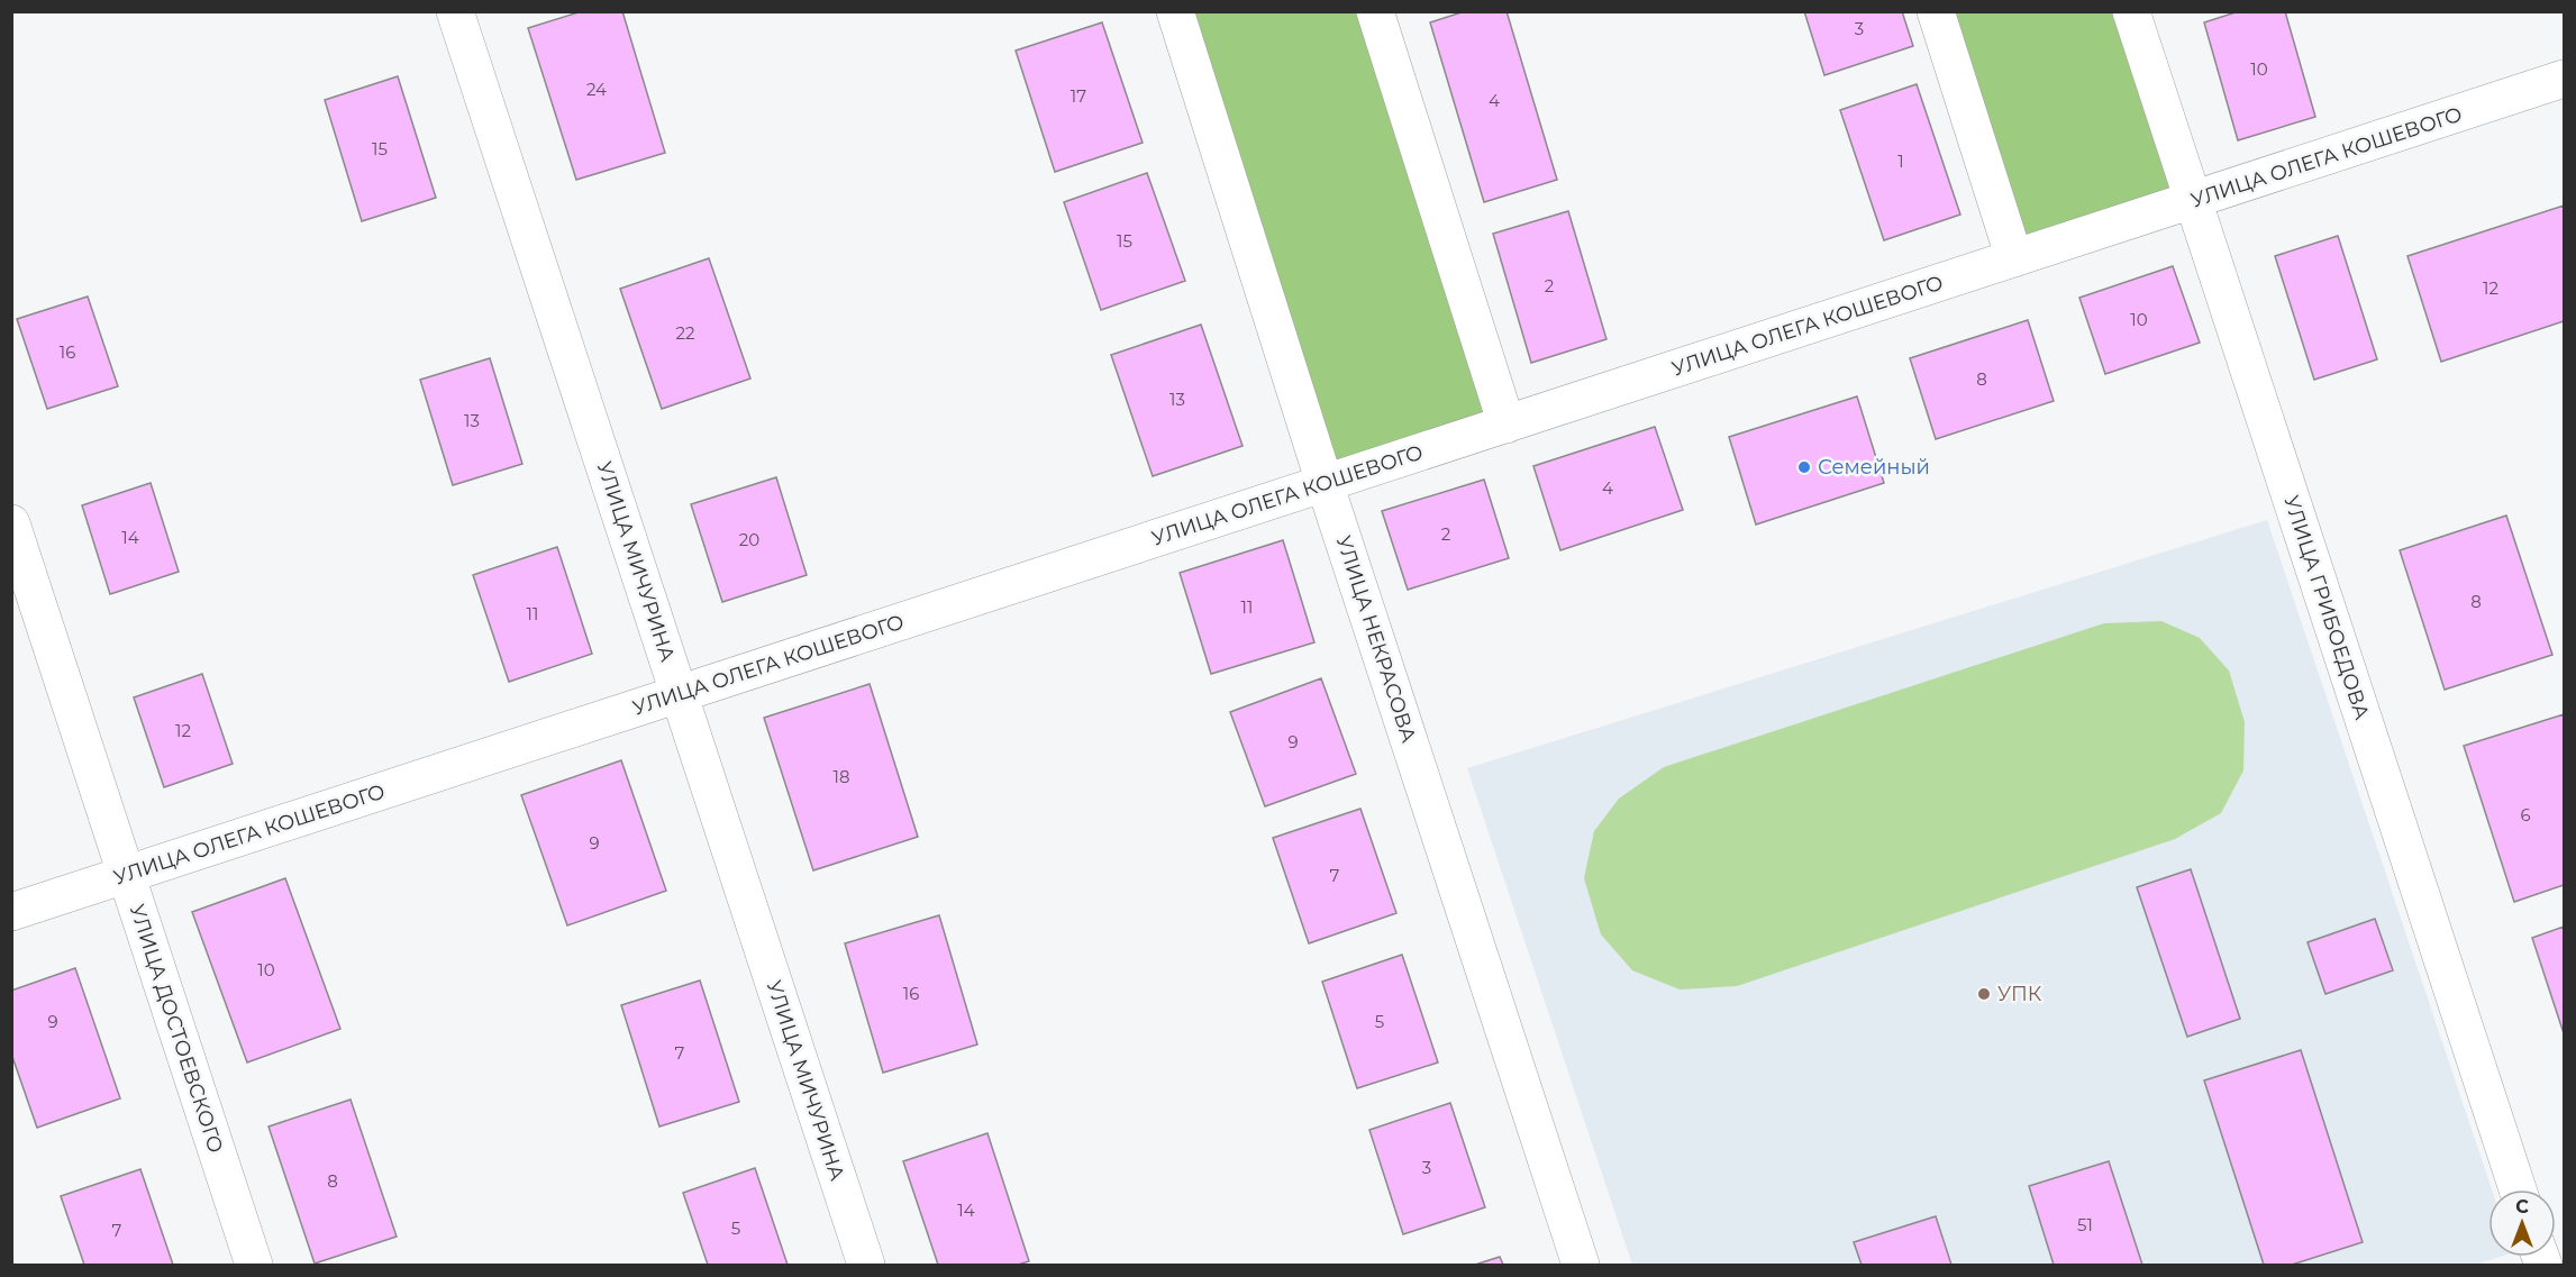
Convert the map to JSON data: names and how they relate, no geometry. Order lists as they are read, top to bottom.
{
  "streets": {
    "street": [
      "УЛИЦА ОЛЕГА КОШЕВОГО",
      "УЛИЦА МИЧУРИНА",
      "УЛИЦА ГРИБОЕДОВА",
      "УЛИЦА НЕКРАСОВА",
      "УЛИЦА ДОСТОЕВСКОГО"
    ]
  },
  "crossings": [
    ["УЛИЦА ОЛЕГА КОШЕВОГО", "УЛИЦА МИЧУРИНА"],
    ["УЛИЦА ОЛЕГА КОШЕВОГО", "УЛИЦА ГРИБОЕДОВА"],
    ["УЛИЦА ОЛЕГА КОШЕВОГО", "УЛИЦА НЕКРАСОВА"],
    ["УЛИЦА ОЛЕГА КОШЕВОГО", "УЛИЦА ДОСТОЕВСКОГО"]
  ],
  "places": ["Семейный", "УПК"],
  "house_numbers": [
    "3",
    "10",
    "24",
    "17",
    "4",
    "15",
    "1",
    "15",
    "2",
    "12",
    "10",
    "22",
    "16",
    "8",
    "13",
    "13",
    "4",
    "2",
    "14",
    "20",
    "8",
    "11",
    "11",
    "12",
    "9",
    "18",
    "6",
    "9",
    "7",
    "10",
    "16",
    "9",
    "5",
    "7",
    "3",
    "8",
    "14",
    "51",
    "5",
    "7"
  ],
  "north": "top"
}
